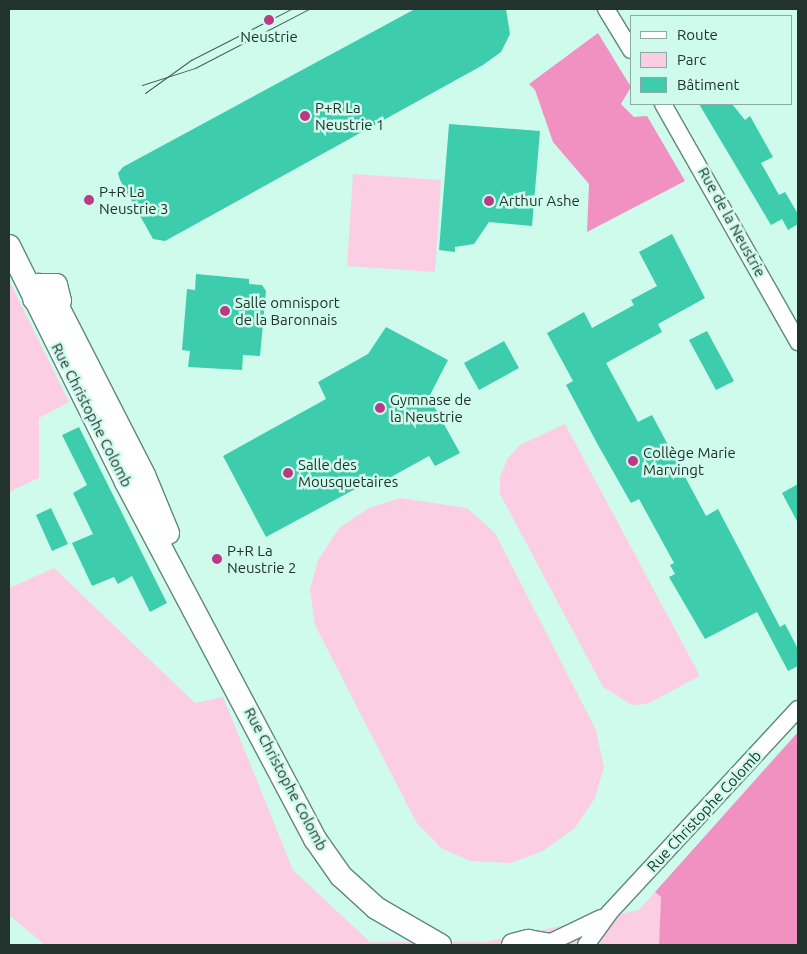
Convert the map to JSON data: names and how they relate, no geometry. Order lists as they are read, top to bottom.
{
  "streets": {
    "street": ["Rue de la Neustrie", "Rue Christophe Colomb"]
  },
  "places": [
    "Neustrie",
    "P+R La Neustrie 1",
    "P+R La Neustrie 3",
    "Arthur Ashe",
    "Salle omnisport de la Baronnais",
    "Gymnase de la Neustrie",
    "Collège Marie Marvingt",
    "Salle des Mousquetaires",
    "P+R La Neustrie 2"
  ],
  "legend": ["Route", "Parc", "Bâtiment"]
}
